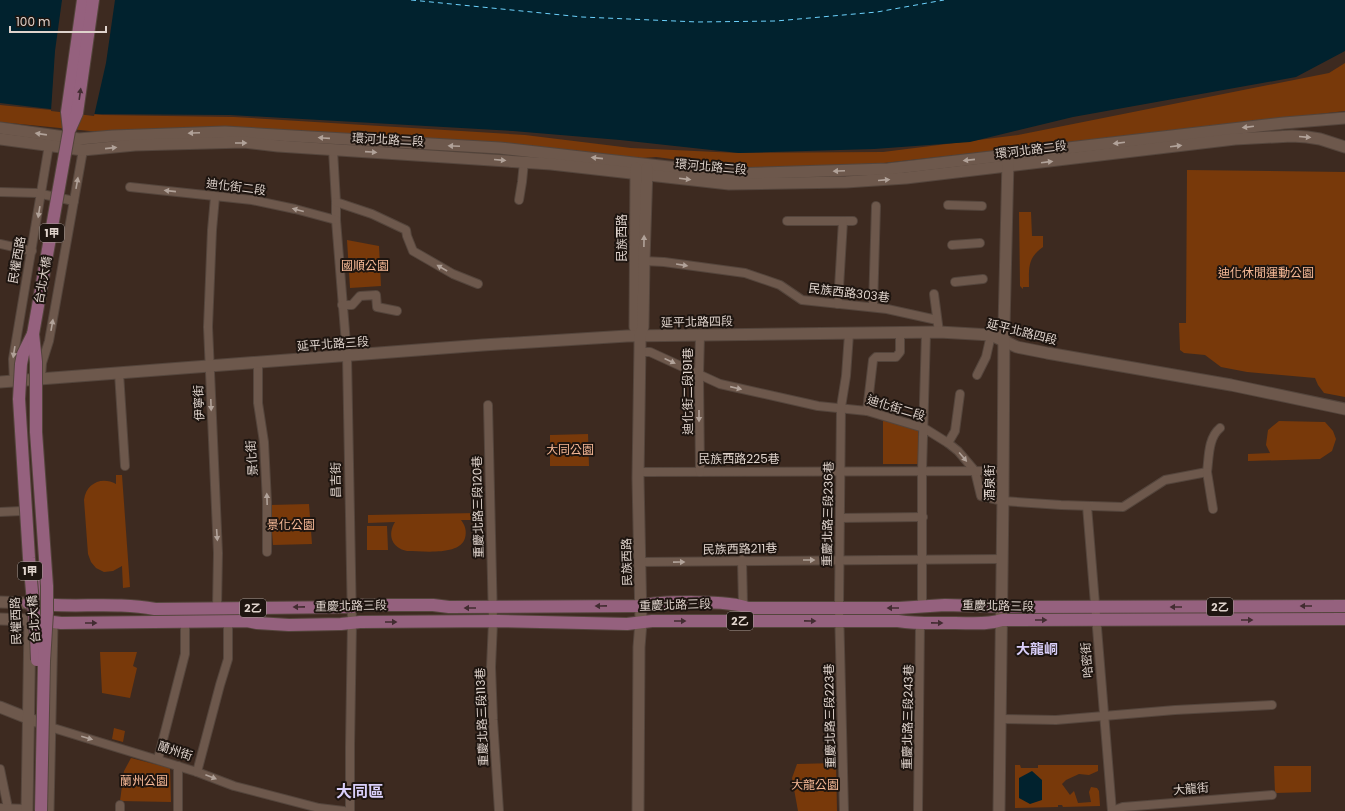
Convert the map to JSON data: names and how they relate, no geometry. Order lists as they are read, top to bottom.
{
  "streets": {
    "main road": [
      "1甲",
      "台北大橋",
      "重慶北路三段",
      "2乙"
    ],
    "street": [
      "環河北路二段",
      "迪化街二段",
      "民族西路",
      "民權西路",
      "民族西路303巷",
      "延平北路四段",
      "延平北路三段",
      "迪化街二段191巷",
      "伊寧街",
      "景化街",
      "民族西路225巷",
      "昌吉街",
      "酒泉街",
      "重慶北路三段120巷",
      "重慶北路三段236巷",
      "民族西路211巷",
      "哈密街",
      "重慶北路三段223巷",
      "重慶北路三段113巷",
      "重慶北路三段243巷",
      "蘭州街",
      "大龍街"
    ]
  },
  "crossings": [
    ["環河北路二段", "民族西路"],
    ["環河北路二段", "民權西路"],
    ["環河北路二段", "昌吉街"],
    ["環河北路二段", "酒泉街"],
    ["迪化街二段", "民族西路"],
    ["迪化街二段", "迪化街二段191巷"],
    ["迪化街二段", "伊寧街"],
    ["迪化街二段", "民族西路225巷"],
    ["迪化街二段", "昌吉街"],
    ["迪化街二段", "酒泉街"],
    ["迪化街二段", "重慶北路三段236巷"],
    ["迪化街二段", "哈密街"],
    ["1甲", "台北大橋"],
    ["1甲", "重慶北路三段"],
    ["民族西路", "民族西路303巷"],
    ["民族西路", "延平北路四段"],
    ["民族西路", "延平北路三段"],
    ["民族西路", "民族西路225巷"],
    ["民族西路", "民族西路211巷"],
    ["民族西路", "重慶北路三段"],
    ["民權西路", "台北大橋"],
    ["民權西路", "延平北路三段"],
    ["民權西路", "重慶北路三段"],
    ["民權西路", "蘭州街"],
    ["延平北路四段", "延平北路三段"],
    ["延平北路四段", "迪化街二段191巷"],
    ["延平北路四段", "酒泉街"],
    ["延平北路四段", "重慶北路三段236巷"],
    ["延平北路三段", "伊寧街"],
    ["延平北路三段", "景化街"],
    ["延平北路三段", "昌吉街"],
    ["迪化街二段191巷", "民族西路225巷"],
    ["伊寧街", "重慶北路三段"],
    ["民族西路225巷", "酒泉街"],
    ["民族西路225巷", "重慶北路三段236巷"],
    ["昌吉街", "重慶北路三段"],
    ["酒泉街", "民族西路211巷"],
    ["酒泉街", "重慶北路三段"],
    ["重慶北路三段120巷", "重慶北路三段"],
    ["重慶北路三段120巷", "重慶北路三段113巷"],
    ["重慶北路三段236巷", "民族西路211巷"],
    ["重慶北路三段236巷", "重慶北路三段"],
    ["重慶北路三段236巷", "重慶北路三段223巷"],
    ["重慶北路三段", "哈密街"],
    ["重慶北路三段", "重慶北路三段223巷"],
    ["重慶北路三段", "重慶北路三段113巷"],
    ["重慶北路三段", "重慶北路三段243巷"],
    ["哈密街", "大龍街"]
  ],
  "one_way": [
    "民族西路303巷",
    "迪化街二段191巷",
    "伊寧街",
    "景化街",
    "民族西路211巷",
    "蘭州街"
  ],
  "districts": ["大龍峒", "大同區"],
  "parks": [
    "國順公園",
    "迪化休閒運動公園",
    "大同公園",
    "景化公園",
    "蘭州公園",
    "大龍公園"
  ],
  "scale_bar": "100 m"
}
